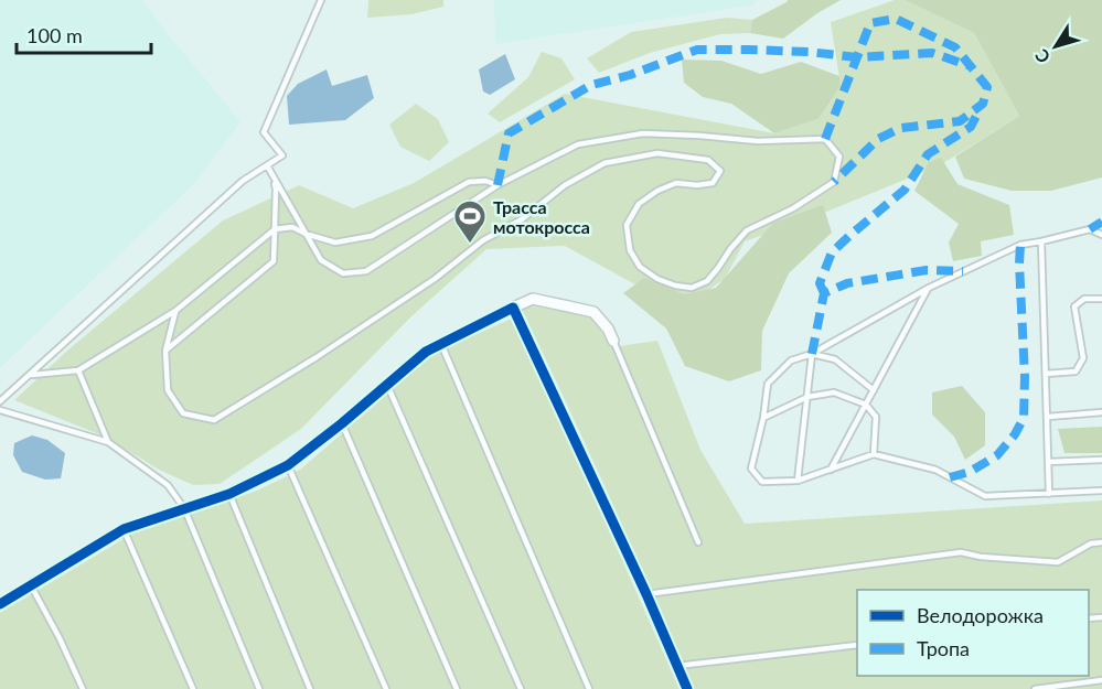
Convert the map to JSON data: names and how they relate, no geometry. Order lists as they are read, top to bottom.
{
  "places": {
    "sports": ["Трасса мотокросса"]
  },
  "legend": ["Велодорожка", "Тропа"],
  "scale_bar": "100 m",
  "north": "bottom left"
}
